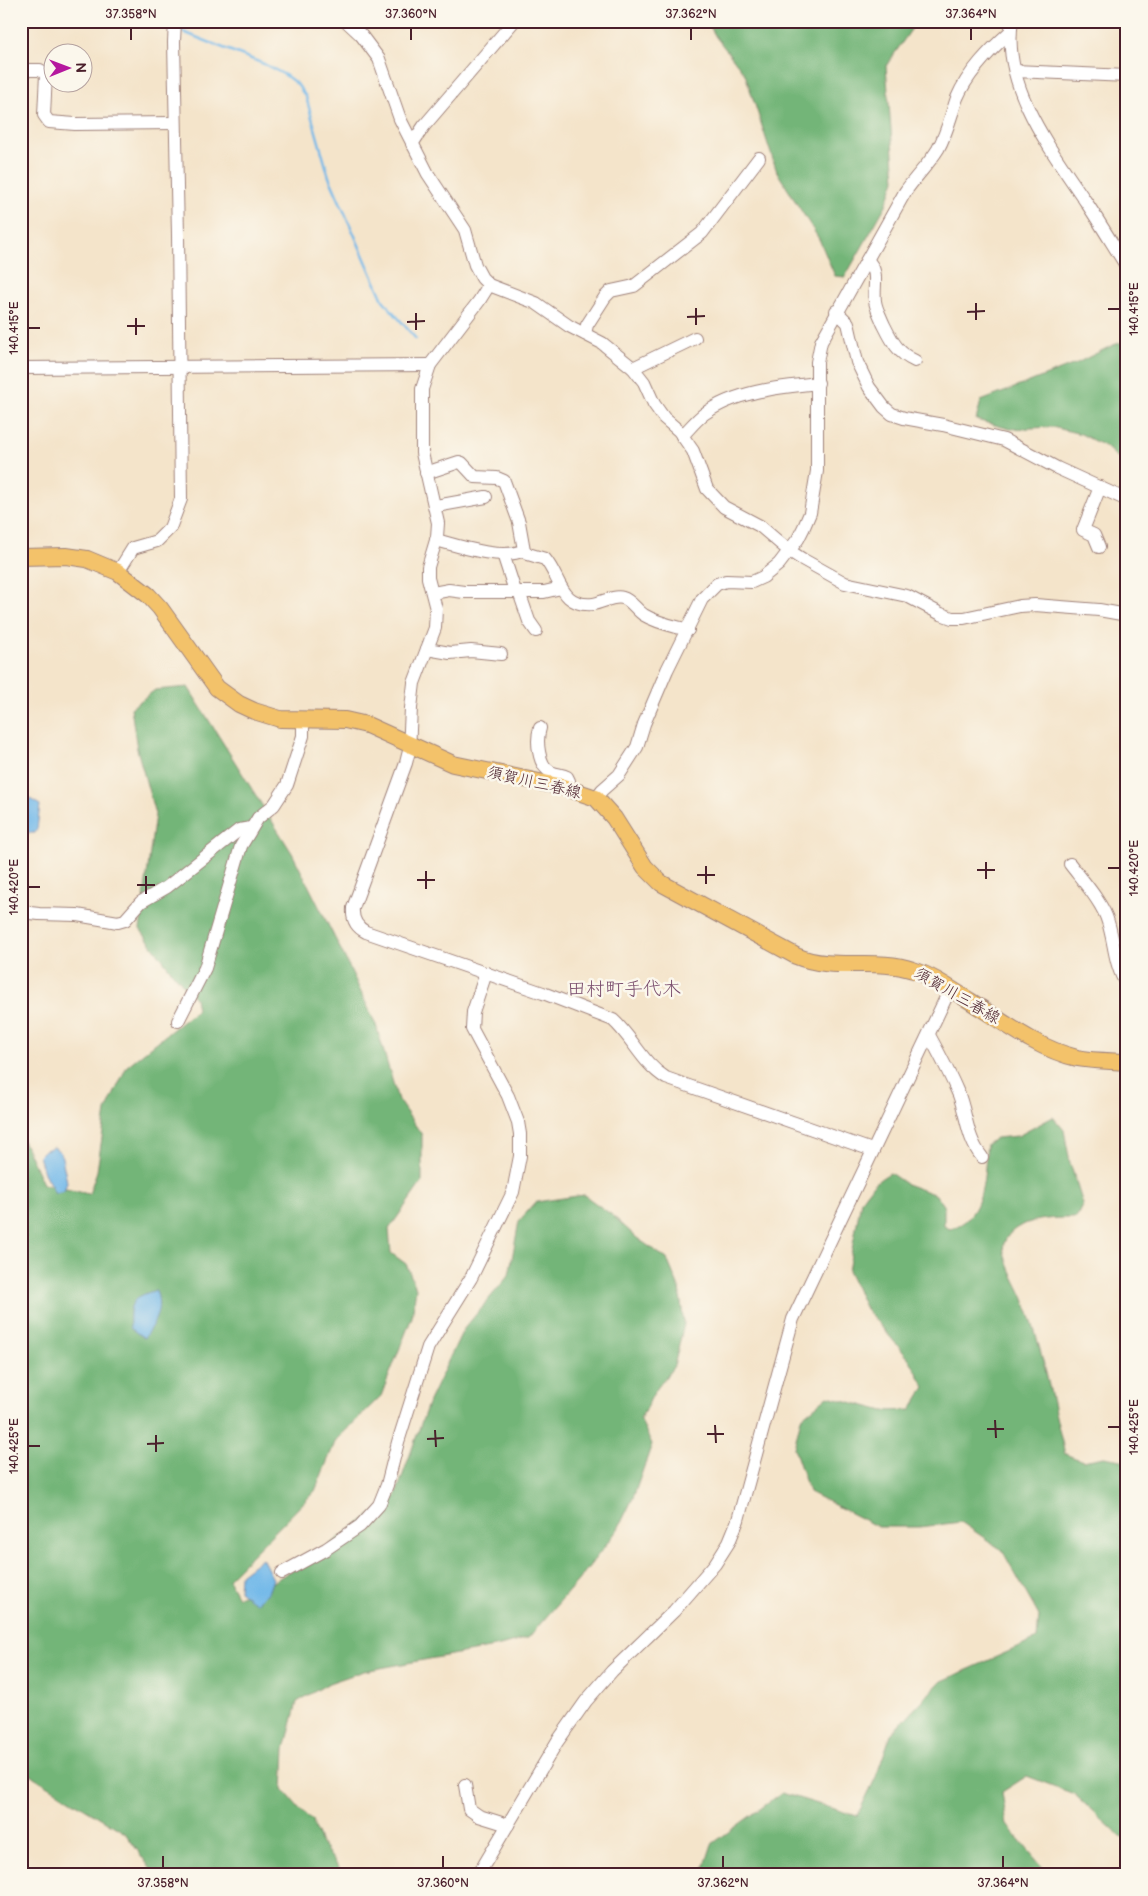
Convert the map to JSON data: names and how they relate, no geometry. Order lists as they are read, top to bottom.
{
  "streets": {
    "main road": ["須賀川三春線"]
  },
  "districts": ["田村町手代木"],
  "north": "right",
  "coordinates": [
    "37.358°N",
    "37.360°N",
    "37.362°N",
    "37.364°N",
    "140.415°E",
    "140.420°E",
    "140.425°E"
  ]
}
